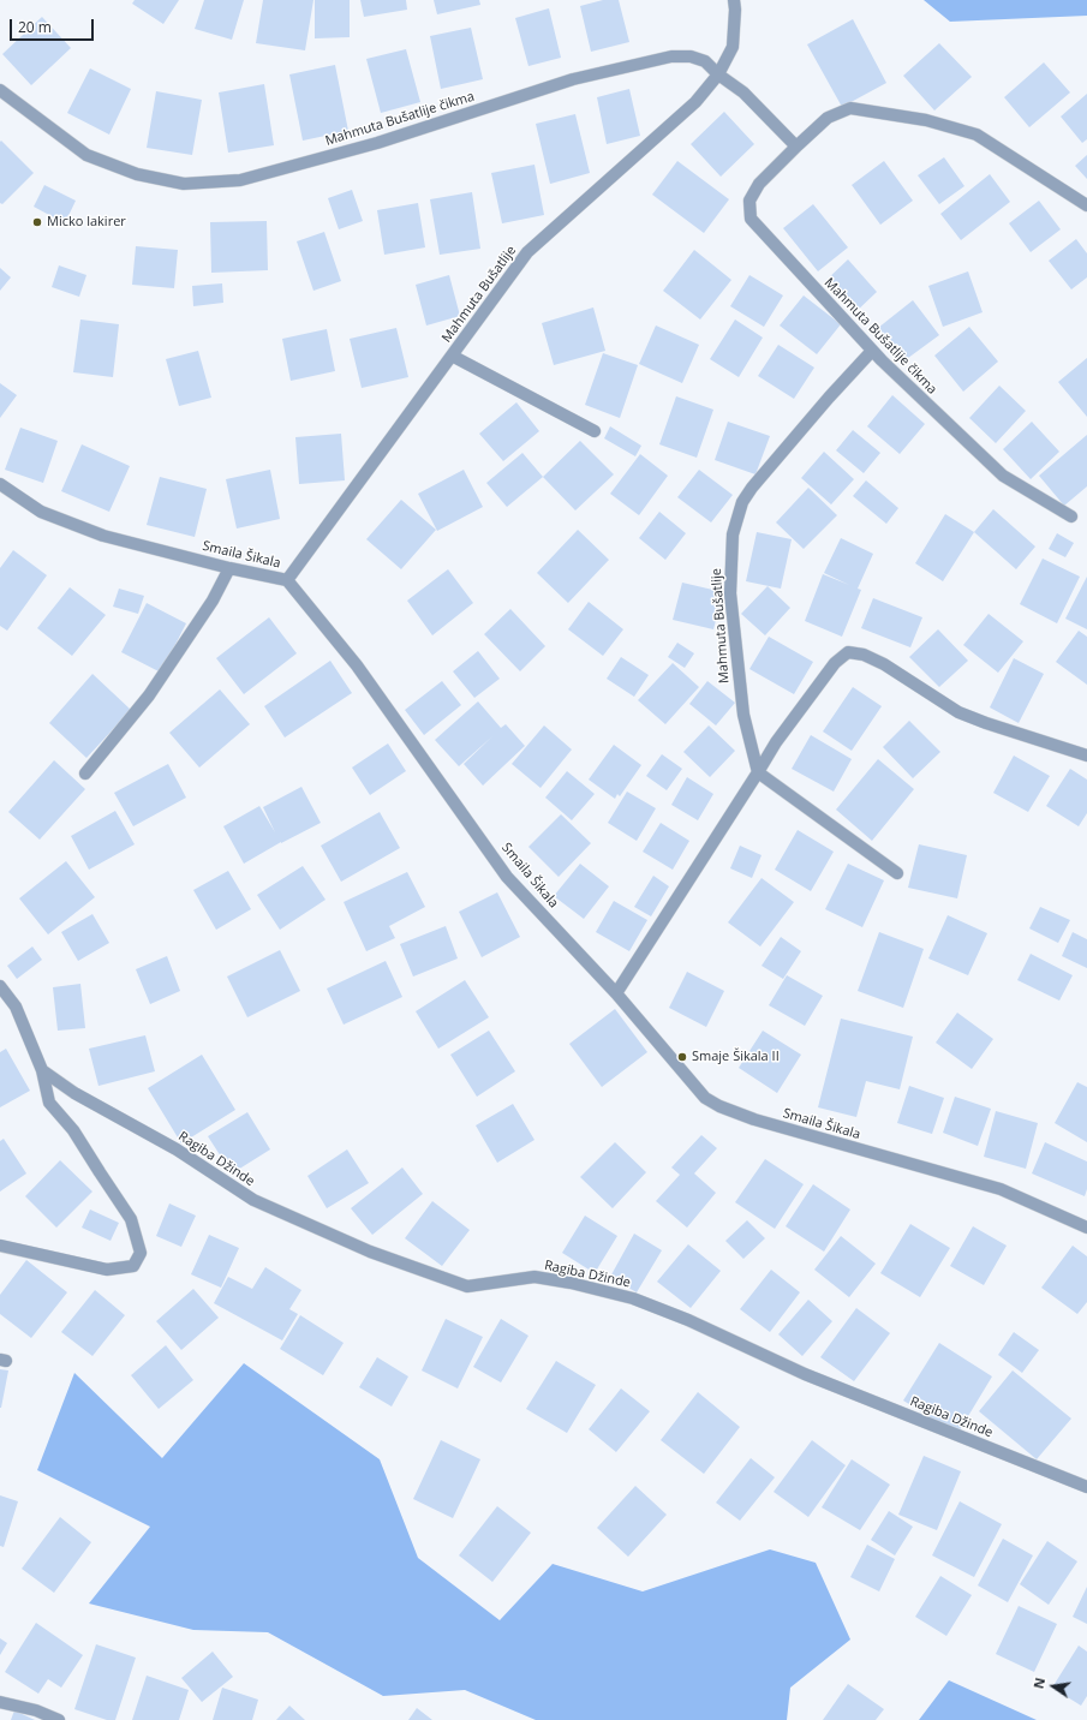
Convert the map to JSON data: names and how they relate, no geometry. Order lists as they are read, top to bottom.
{
  "streets": {
    "street": [
      "Mahmuta Bušatlije čikma",
      "Mahmuta Bušatlije",
      "Smaila Šikala",
      "Ragiba Džinde"
    ]
  },
  "crossings": [
    ["Mahmuta Bušatlije čikma", "Mahmuta Bušatlije"],
    ["Mahmuta Bušatlije", "Smaila Šikala"]
  ],
  "places": ["Micko lakirer", "Smaje Šikala II"],
  "scale_bar": "20 m",
  "north": "left"
}
